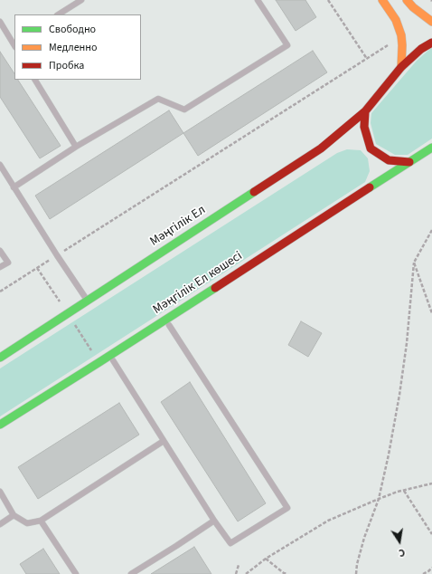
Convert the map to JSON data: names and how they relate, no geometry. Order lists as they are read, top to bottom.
{
  "streets": {
    "street": ["Мәңгілік Ел", "Мәңгілік Ел көшесі"]
  },
  "legend": ["Свободно", "Медленно", "Пробка"],
  "north": "bottom"
}
